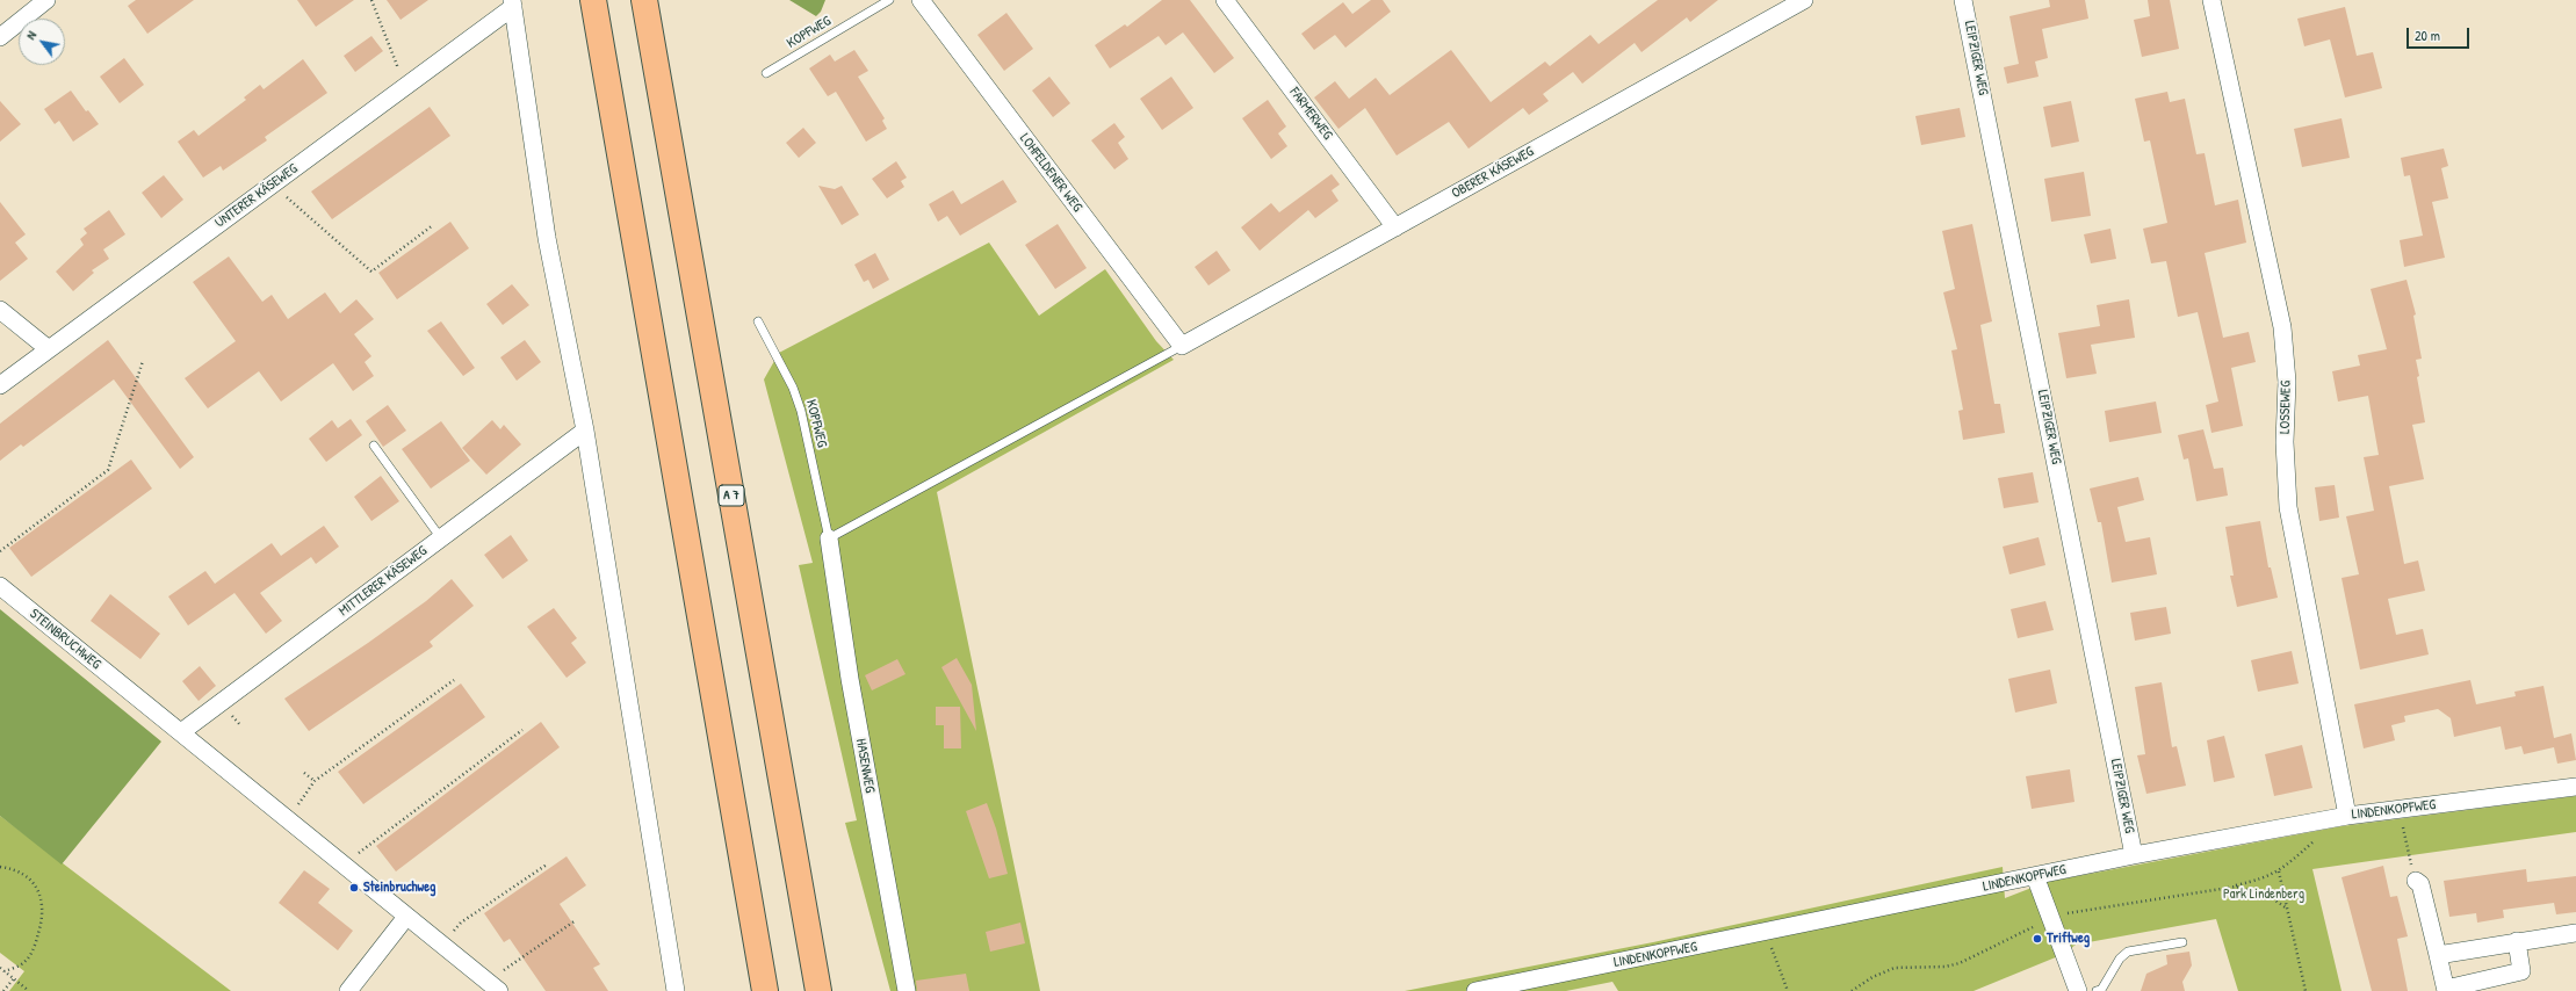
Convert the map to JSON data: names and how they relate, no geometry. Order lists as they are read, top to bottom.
{
  "streets": {
    "highway": ["A 7"],
    "street": [
      "LEIPZIGER WEG",
      "FARMERWEG",
      "LOHFELDENER WEG",
      "OBERER KÄSEWEG",
      "UNTERER KÄSEWEG",
      "LOSSEWEG",
      "MITTLERER KÄSEWEG",
      "STEINBRUCHWEG",
      "HASENWEG",
      "LINDENKOPFWEG"
    ],
    "lane": ["KOPFWEG"]
  },
  "crossings": [
    ["KOPFWEG", "HASENWEG"],
    ["LEIPZIGER WEG", "LINDENKOPFWEG"],
    ["FARMERWEG", "OBERER KÄSEWEG"],
    ["LOHFELDENER WEG", "OBERER KÄSEWEG"],
    ["LOSSEWEG", "LINDENKOPFWEG"],
    ["MITTLERER KÄSEWEG", "STEINBRUCHWEG"]
  ],
  "parks": ["Park Lindenberg"],
  "places": ["Steinbruchweg", "Triftweg"],
  "scale_bar": "20 m",
  "north": "top left"
}
